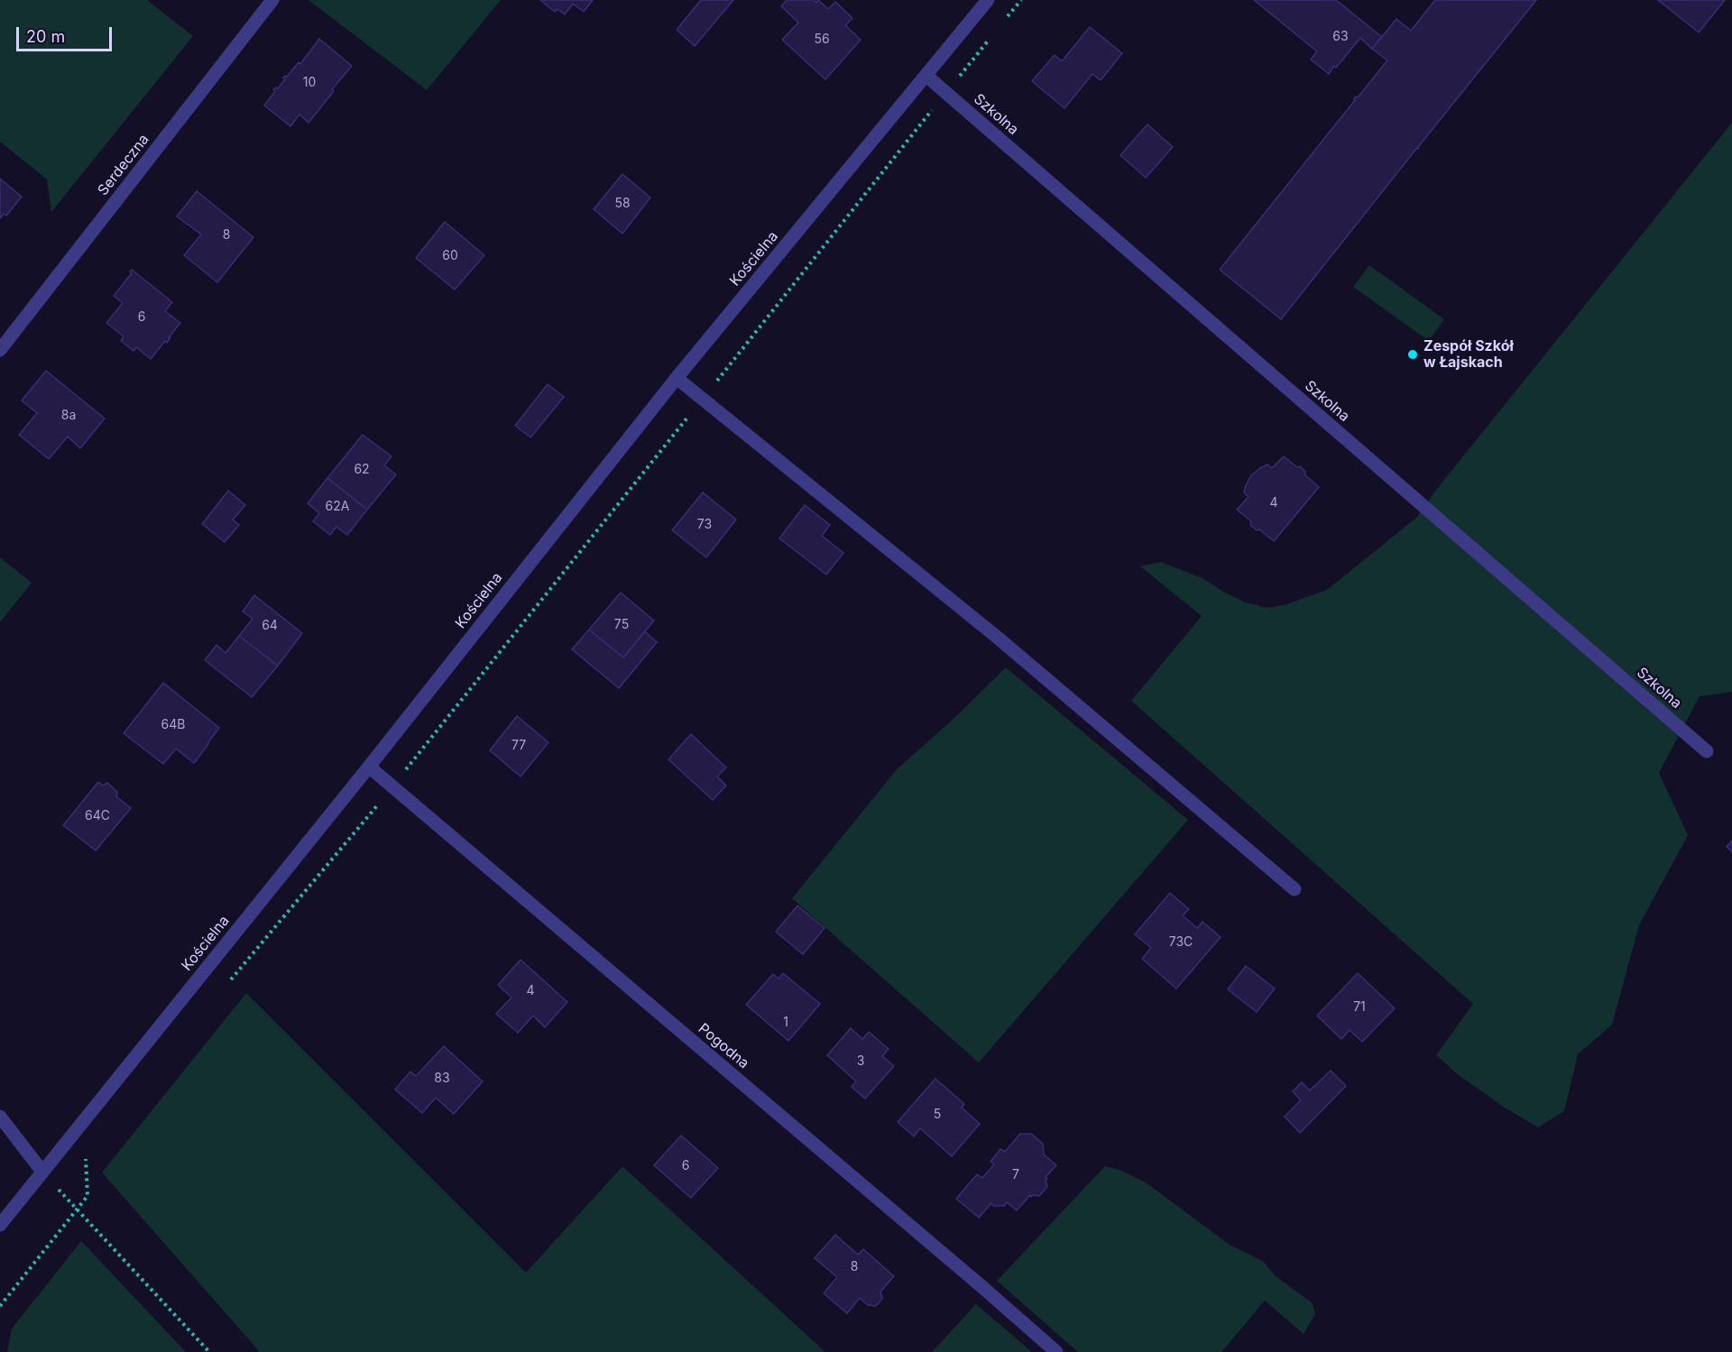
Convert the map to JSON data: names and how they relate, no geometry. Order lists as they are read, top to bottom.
{
  "streets": {
    "street": [
      "Szkolna",
      "Serdeczna",
      "Kościelna",
      "Pogodna"
    ]
  },
  "crossings": [
    ["Szkolna", "Kościelna"],
    ["Kościelna", "Pogodna"]
  ],
  "places": ["Zespół Szkół w Łajskach"],
  "house_numbers": [
    "63",
    "56",
    "10",
    "58",
    "8",
    "60",
    "6",
    "8a",
    "62",
    "4",
    "62A",
    "73",
    "75",
    "64",
    "64B",
    "77",
    "64C",
    "73C",
    "4",
    "71",
    "1",
    "3",
    "83",
    "5",
    "6",
    "7",
    "8"
  ],
  "scale_bar": "20 m"
}
